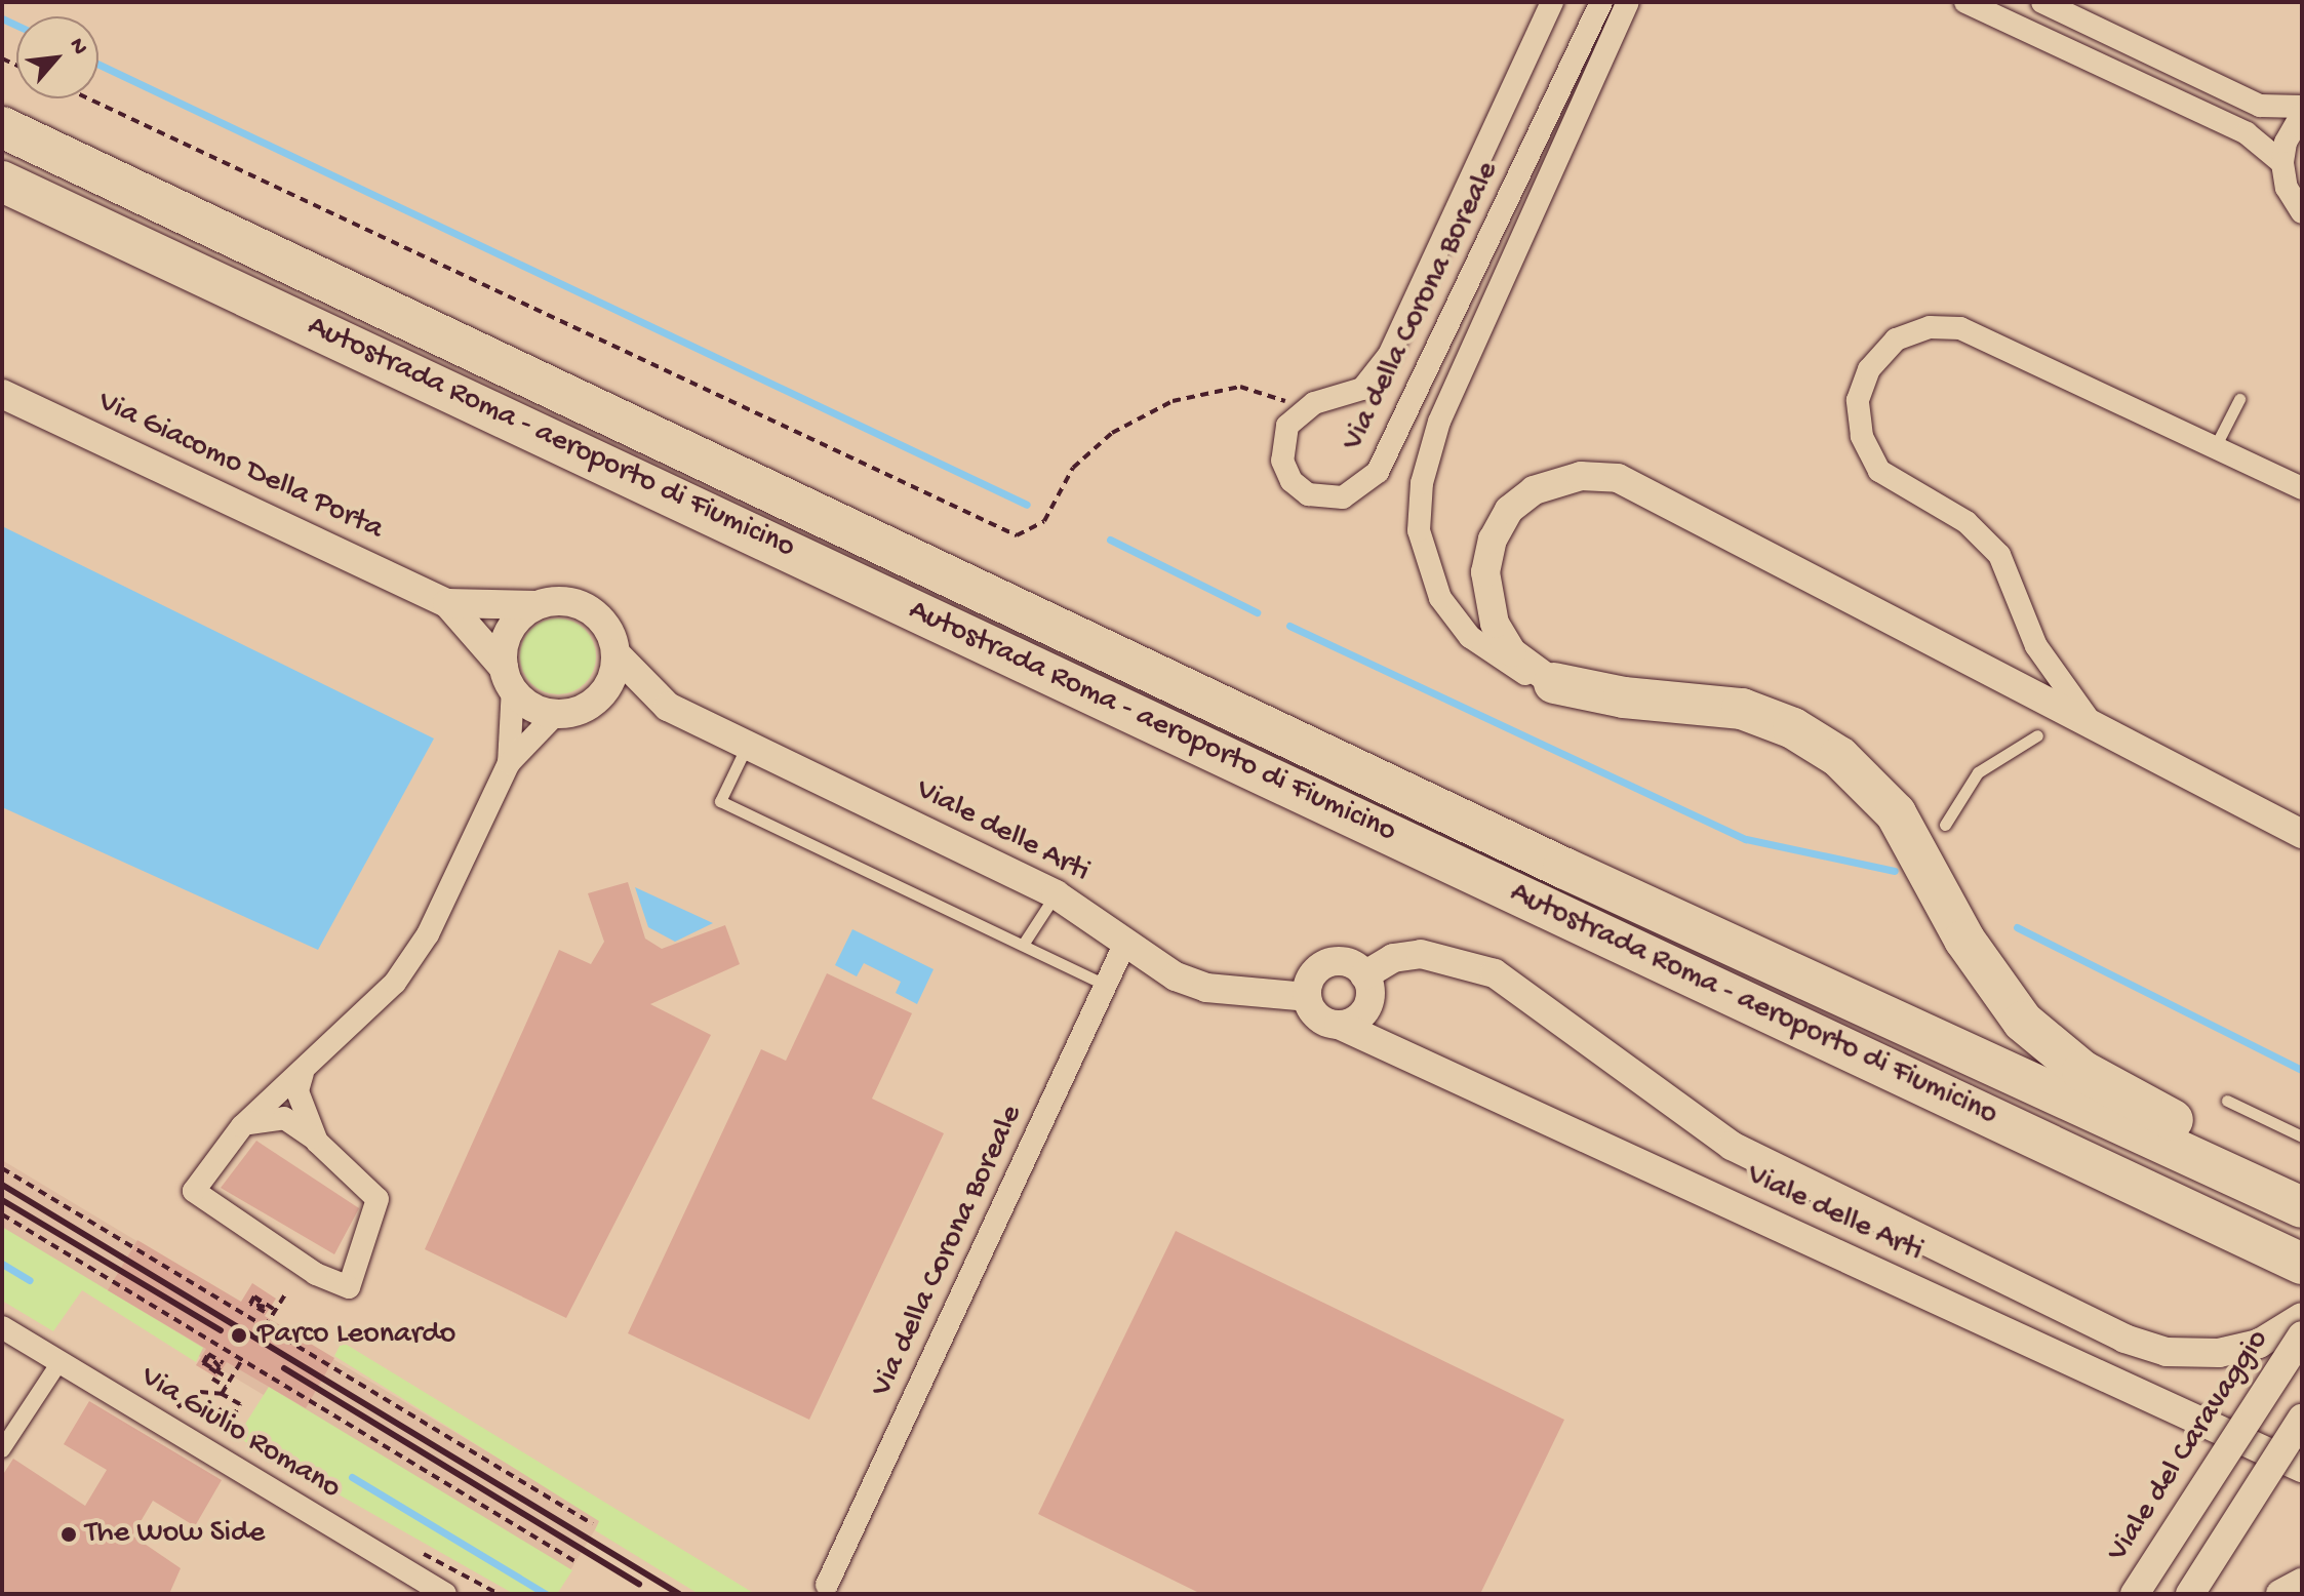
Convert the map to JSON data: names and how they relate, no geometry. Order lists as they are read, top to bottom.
{
  "streets": {
    "highway": ["Autostrada Roma - aeroporto di Fiumicino"],
    "street": [
      "Via della Corona Boreale",
      "Via Giacomo Della Porta",
      "Viale delle Arti",
      "Via Giulio Romano",
      "Viale del Caravaggio"
    ]
  },
  "crossings": [
    ["Via della Corona Boreale", "Viale delle Arti"],
    ["Via Giacomo Della Porta", "Viale delle Arti"]
  ],
  "places": ["Parco Leonardo", "The Wow Side"],
  "north": "top right"
}
